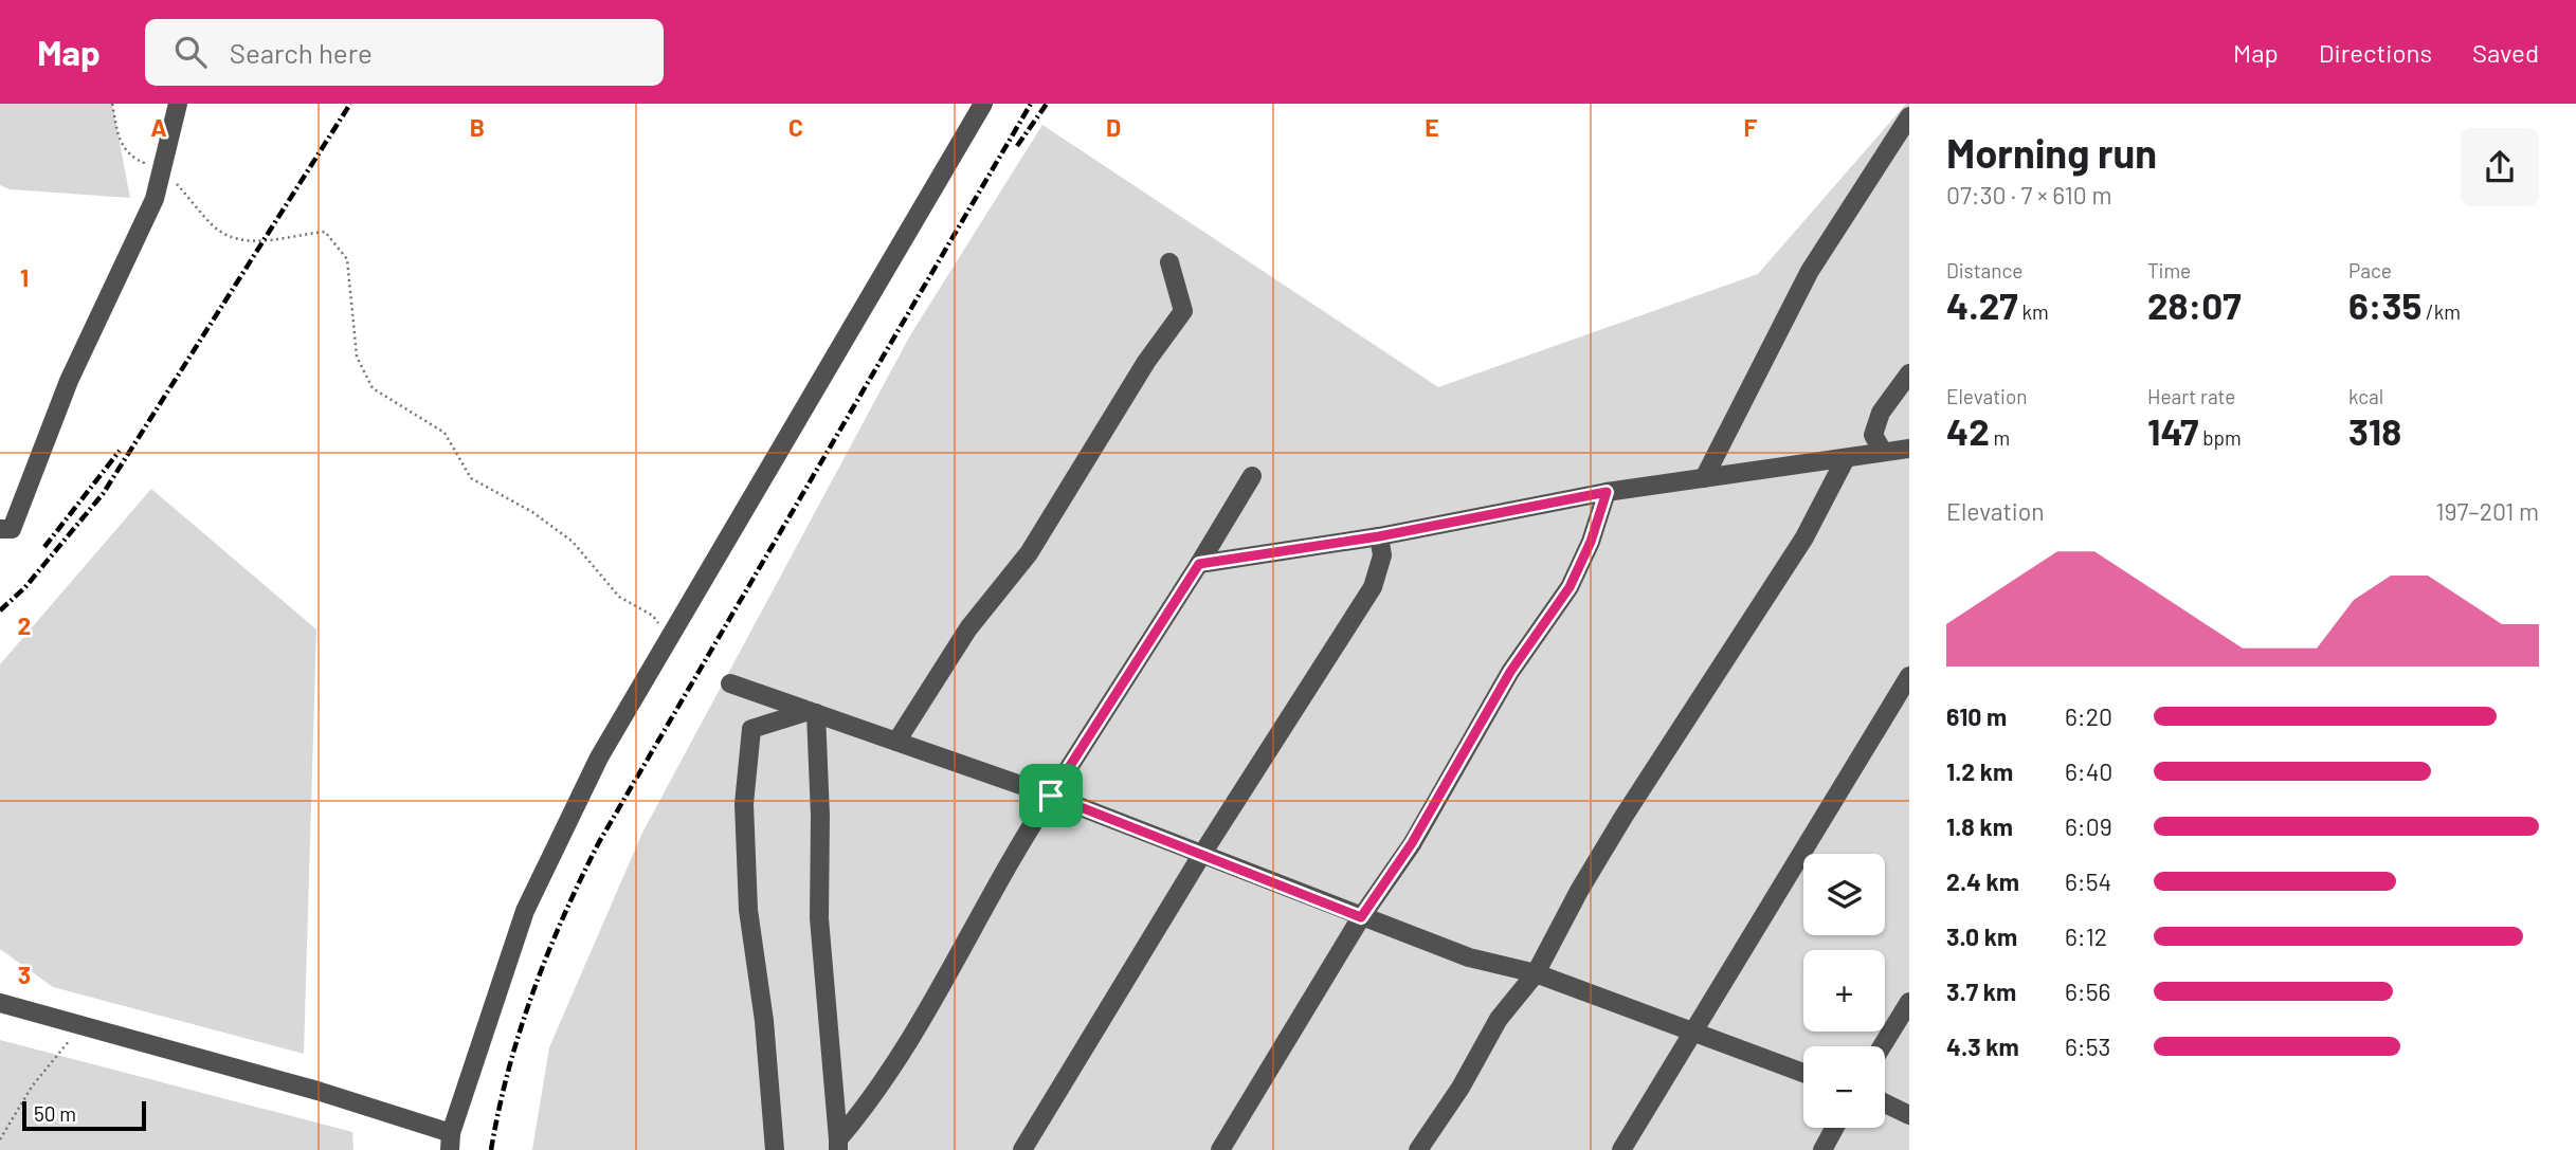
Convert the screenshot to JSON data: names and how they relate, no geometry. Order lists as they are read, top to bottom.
{
  "scale_bar": "50 m",
  "page": {
    "header": "Map",
    "search": "Search here",
    "nav": ["Map", "Directions", "Saved"],
    "heading": ["Morning run", "07:30 · 7 × 610 m"],
    "stats": [
      ["Distance", "4.27 km"],
      ["Time", "28:07"],
      ["Pace", "6:35 /km"],
      ["Elevation", "42 m"],
      ["Heart rate", "147 bpm"],
      ["kcal", "318"]
    ],
    "chart": ["Elevation", "197–201 m"],
    "list": [
      {
        "name": "610 m",
        "note": "6:20"
      },
      {
        "name": "1.2 km",
        "note": "6:40"
      },
      {
        "name": "1.8 km",
        "note": "6:09"
      },
      {
        "name": "2.4 km",
        "note": "6:54"
      },
      {
        "name": "3.0 km",
        "note": "6:12"
      },
      {
        "name": "3.7 km",
        "note": "6:56"
      },
      {
        "name": "4.3 km",
        "note": "6:53"
      }
    ],
    "map_buttons": ["+", "−"],
    "scale": "50 m"
  },
  "grid": {
    "columns": [
      "A",
      "B",
      "C",
      "D",
      "E",
      "F"
    ],
    "rows": ["1", "2", "3"]
  }
}
